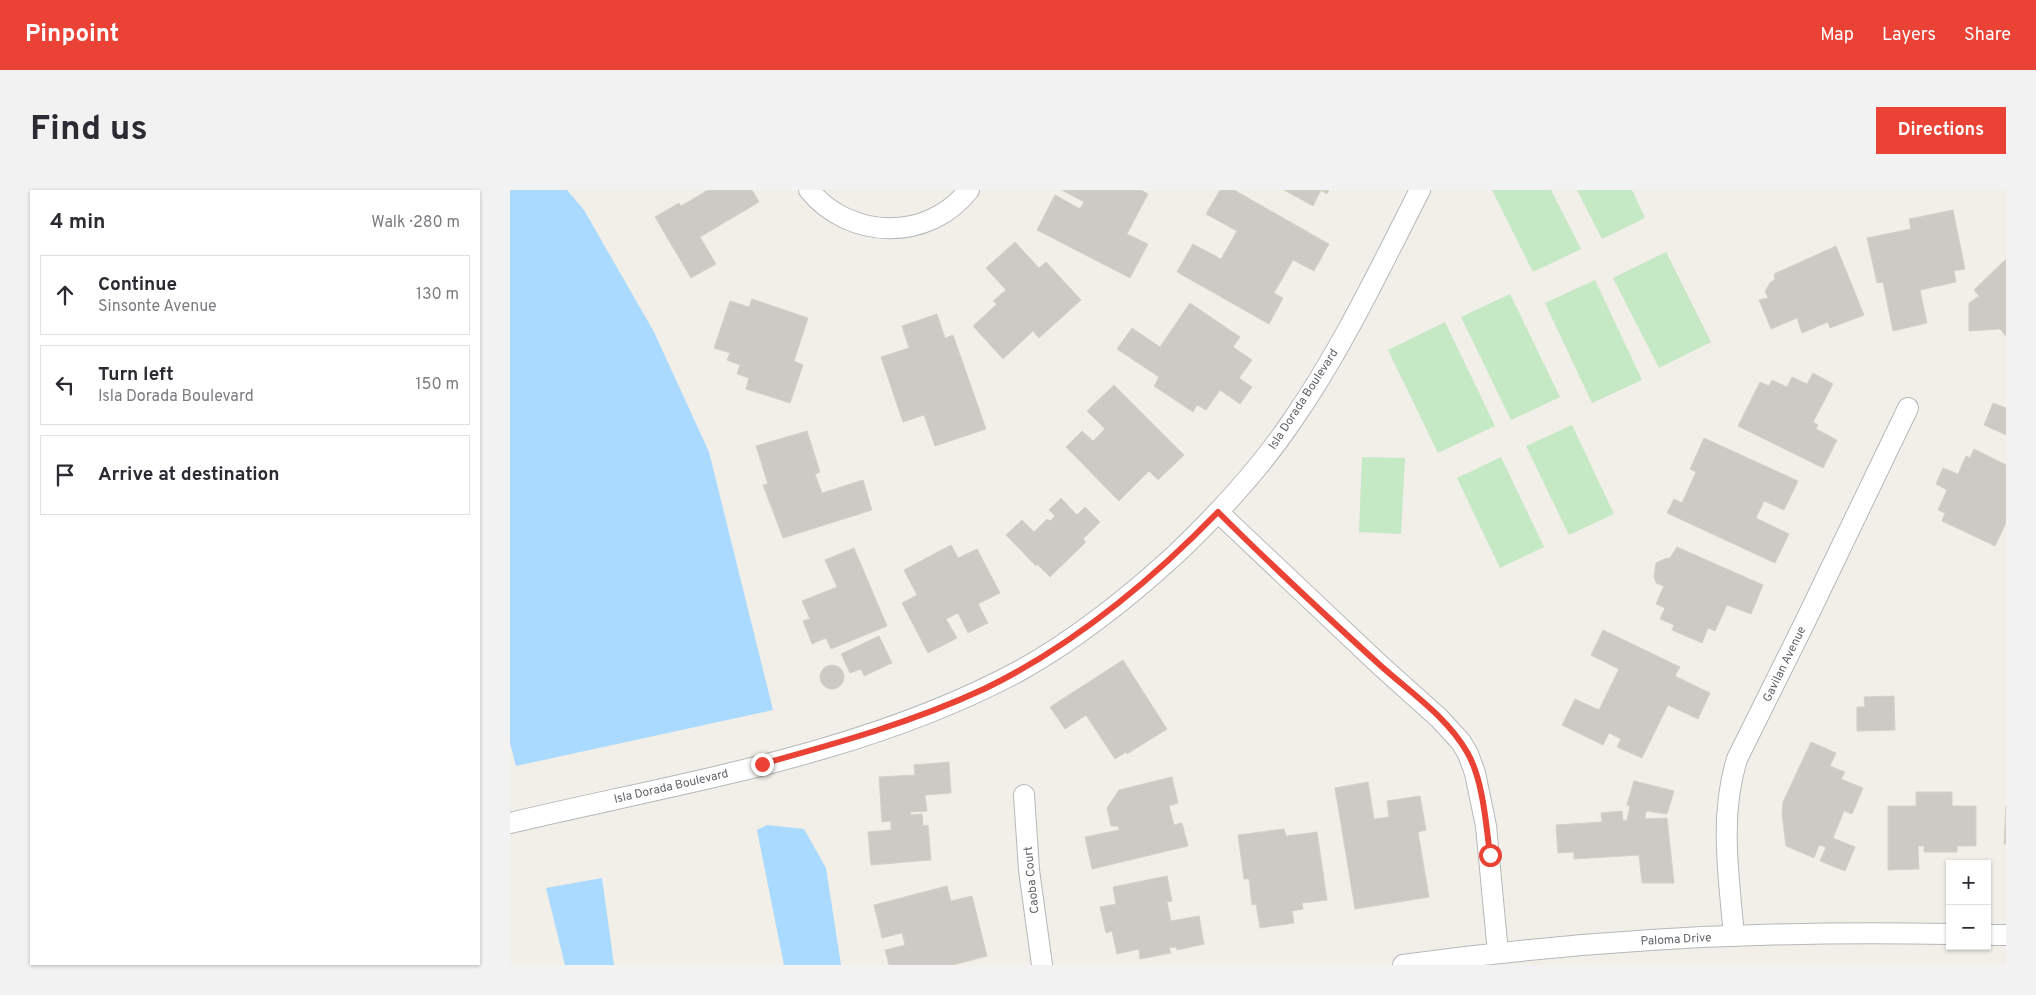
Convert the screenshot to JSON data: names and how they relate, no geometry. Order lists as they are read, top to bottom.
{
  "streets": {
    "street": [
      "Isla Dorada Boulevard",
      "Gavilan Avenue",
      "Caoba Court",
      "Paloma Drive"
    ]
  },
  "crossings": [
    ["Gavilan Avenue", "Paloma Drive"]
  ],
  "page": {
    "header": "Pinpoint",
    "nav": ["Map", "Layers", "Share"],
    "buttons": "Directions",
    "title": "Find us",
    "heading": ["4 min", "Walk · 280 m"],
    "list": [
      ["Continue", "Sinsonte Avenue", "130 m"],
      ["Turn left", "Isla Dorada Boulevard", "150 m"],
      "Arrive at destination"
    ],
    "map_buttons": ["+", "−"]
  }
}
